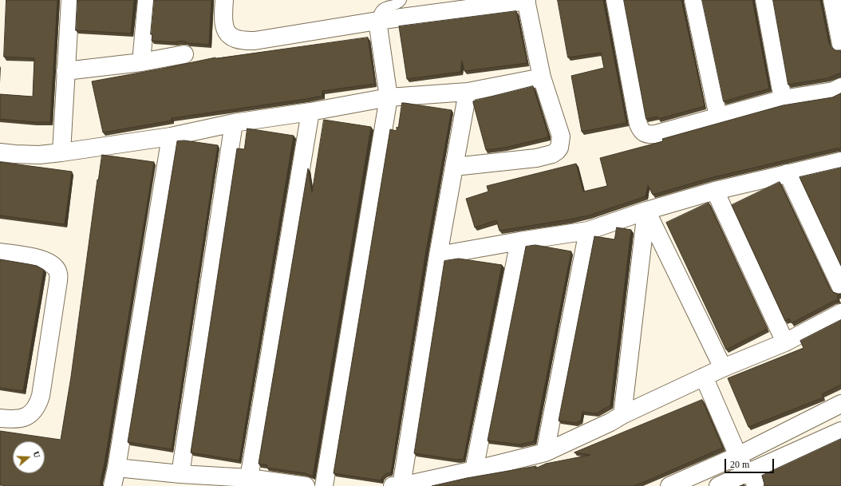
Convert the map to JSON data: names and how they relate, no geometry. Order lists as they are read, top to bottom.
{
  "scale_bar": "20 m",
  "north": "right"
}
